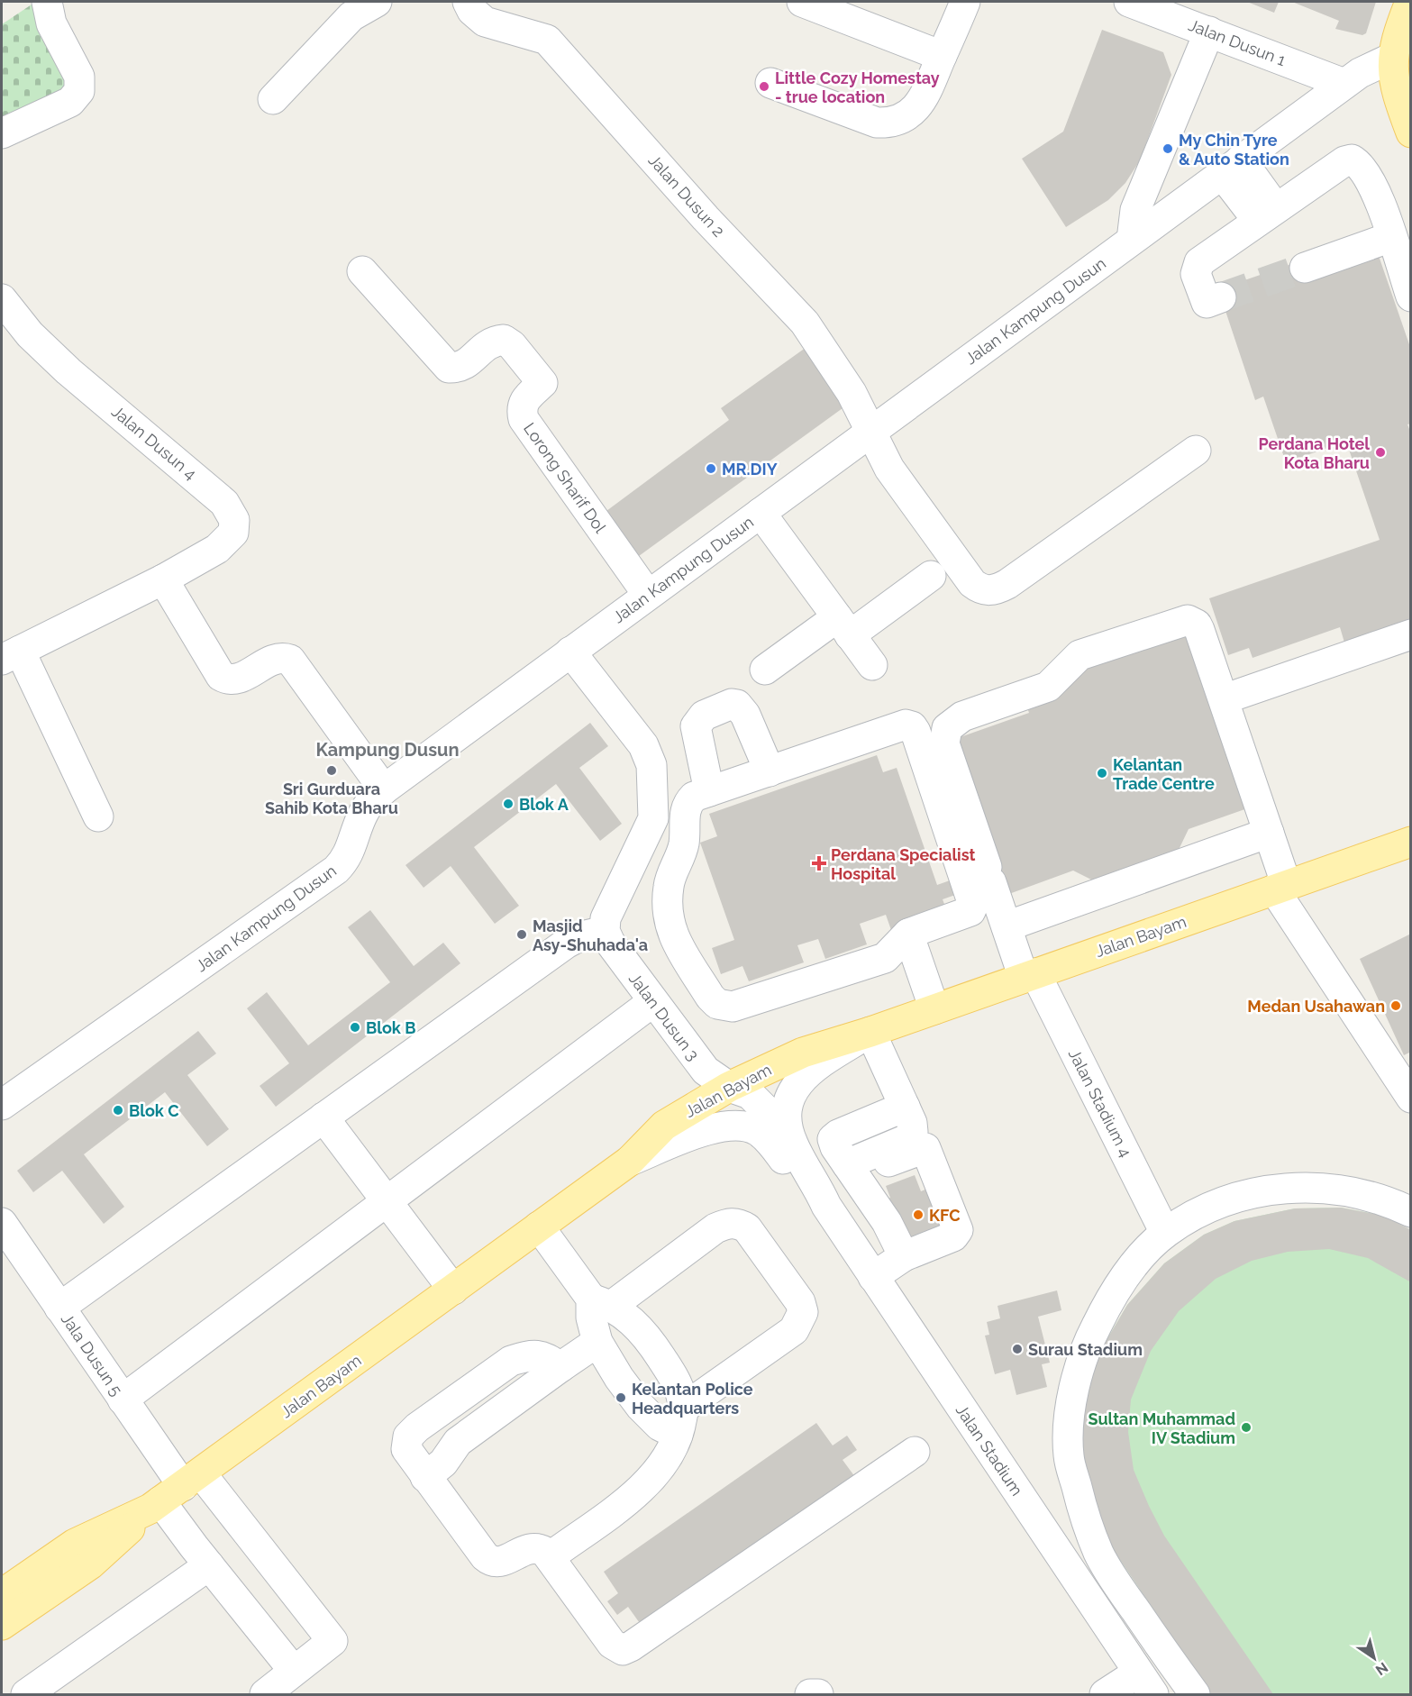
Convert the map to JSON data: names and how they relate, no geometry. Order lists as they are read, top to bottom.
{
  "streets": {
    "main road": ["Jalan Bayam"],
    "street": [
      "Jalan Dusun 1",
      "Jalan Dusun 2",
      "Jalan Kampung Dusun",
      "Jalan Dusun 4",
      "Lorong Sharif Dol",
      "Jalan Dusun 3",
      "Jalan Stadium 4",
      "Jala Dusun 5",
      "Jalan Stadium"
    ]
  },
  "crossings": [
    ["Jalan Dusun 1", "Jalan Kampung Dusun"],
    ["Jalan Dusun 2", "Jalan Kampung Dusun"],
    ["Jalan Kampung Dusun", "Lorong Sharif Dol"],
    ["Jalan Bayam", "Jalan Dusun 3"],
    ["Jalan Bayam", "Jalan Stadium 4"],
    ["Jalan Bayam", "Jala Dusun 5"],
    ["Jalan Bayam", "Jalan Stadium"]
  ],
  "districts": ["Kampung Dusun"],
  "places": {
    "other": [
      "Little Cozy Homestay - true location",
      "My Chin Tyre & Auto Station",
      "Perdana Hotel Kota Bharu",
      "MR.DIY",
      "Sri Gurduara Sahib Kota Bharu",
      "Kelantan Trade Centre",
      "Blok A",
      "Masjid Asy-Shuhada'a",
      "Medan Usahawan",
      "Blok B",
      "Blok C",
      "KFC",
      "Surau Stadium",
      "Kelantan Police Headquarters",
      "Sultan Muhammad IV Stadium"
    ],
    "health": ["Perdana Specialist Hospital"]
  },
  "north": "bottom right"
}
